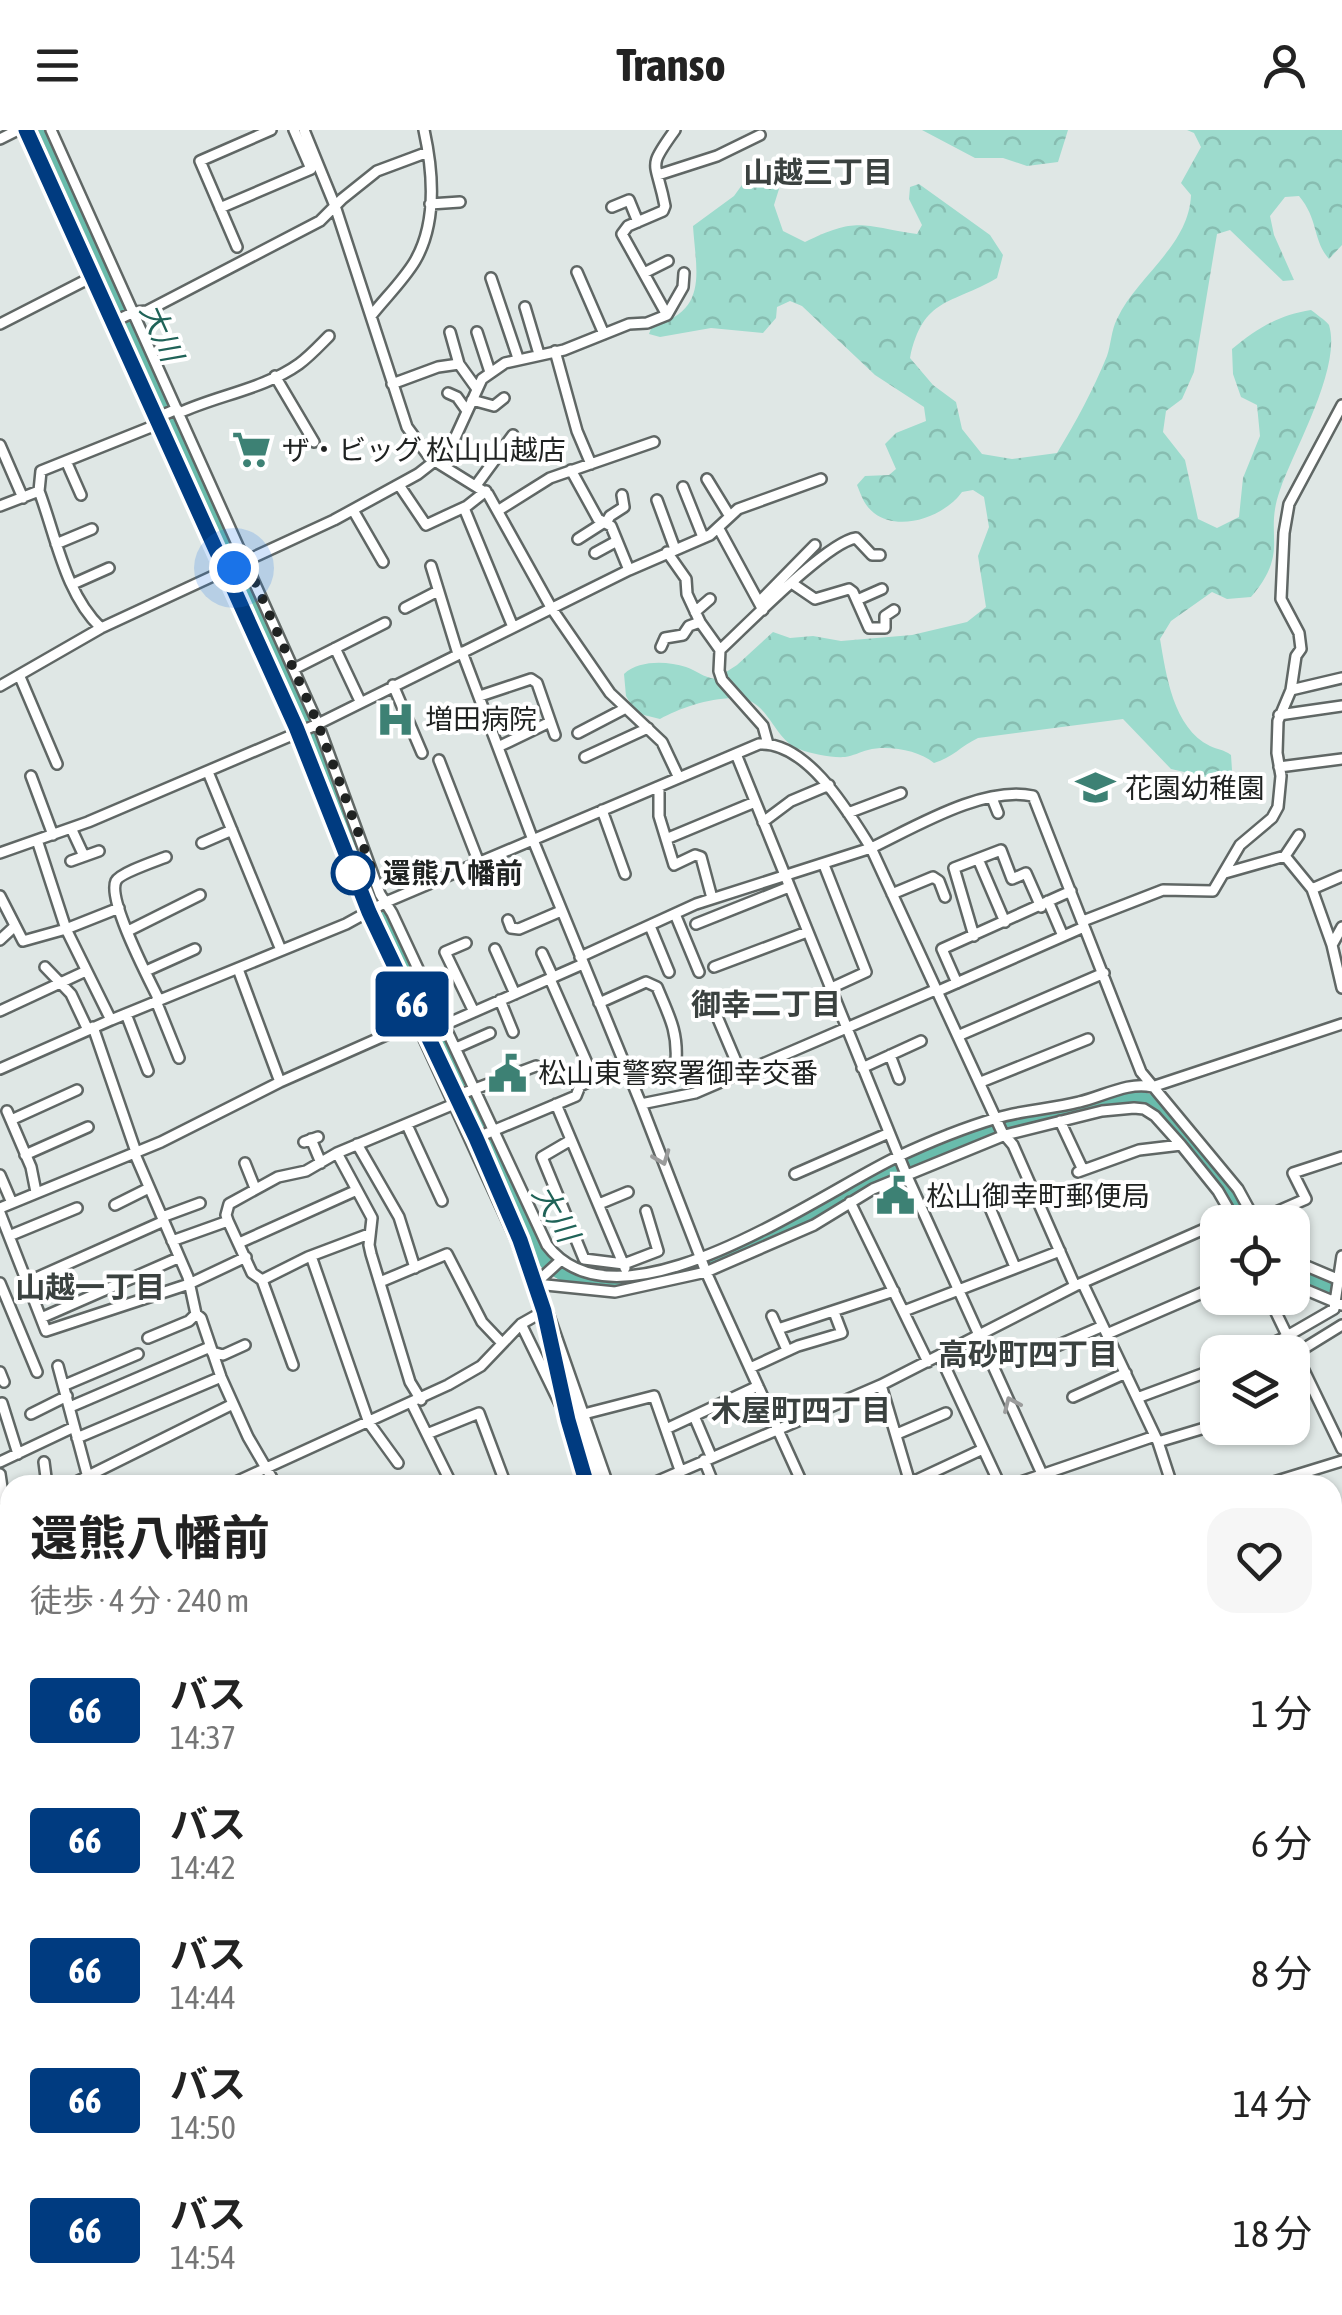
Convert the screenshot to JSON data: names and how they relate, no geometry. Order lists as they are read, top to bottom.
{
  "districts": [
    "山越三丁目",
    "御幸二丁目",
    "山越一丁目",
    "高砂町四丁目",
    "木屋町四丁目"
  ],
  "water": ["大川"],
  "places": {
    "supermarket": ["ザ・ビッグ 松山山越店"],
    "hospital": ["増田病院"],
    "school or university": ["花園幼稚園"],
    "other": ["還熊八幡前"],
    "public building": ["松山東警察署御幸交番", "松山御幸町郵便局"]
  },
  "lines": ["bus line 66"],
  "page": {
    "header": "Transo",
    "on_map": "66",
    "heading": ["還熊八幡前", "徒歩 · 4 分 · 240 m"],
    "list": [
      {
        "mark": "66",
        "name": "バス",
        "note": "14:37",
        "value": "1 分"
      },
      {
        "mark": "66",
        "name": "バス",
        "note": "14:42",
        "value": "6 分"
      },
      {
        "mark": "66",
        "name": "バス",
        "note": "14:44",
        "value": "8 分"
      },
      {
        "mark": "66",
        "name": "バス",
        "note": "14:50",
        "value": "14 分"
      },
      {
        "mark": "66",
        "name": "バス",
        "note": "14:54",
        "value": "18 分"
      }
    ]
  }
}
